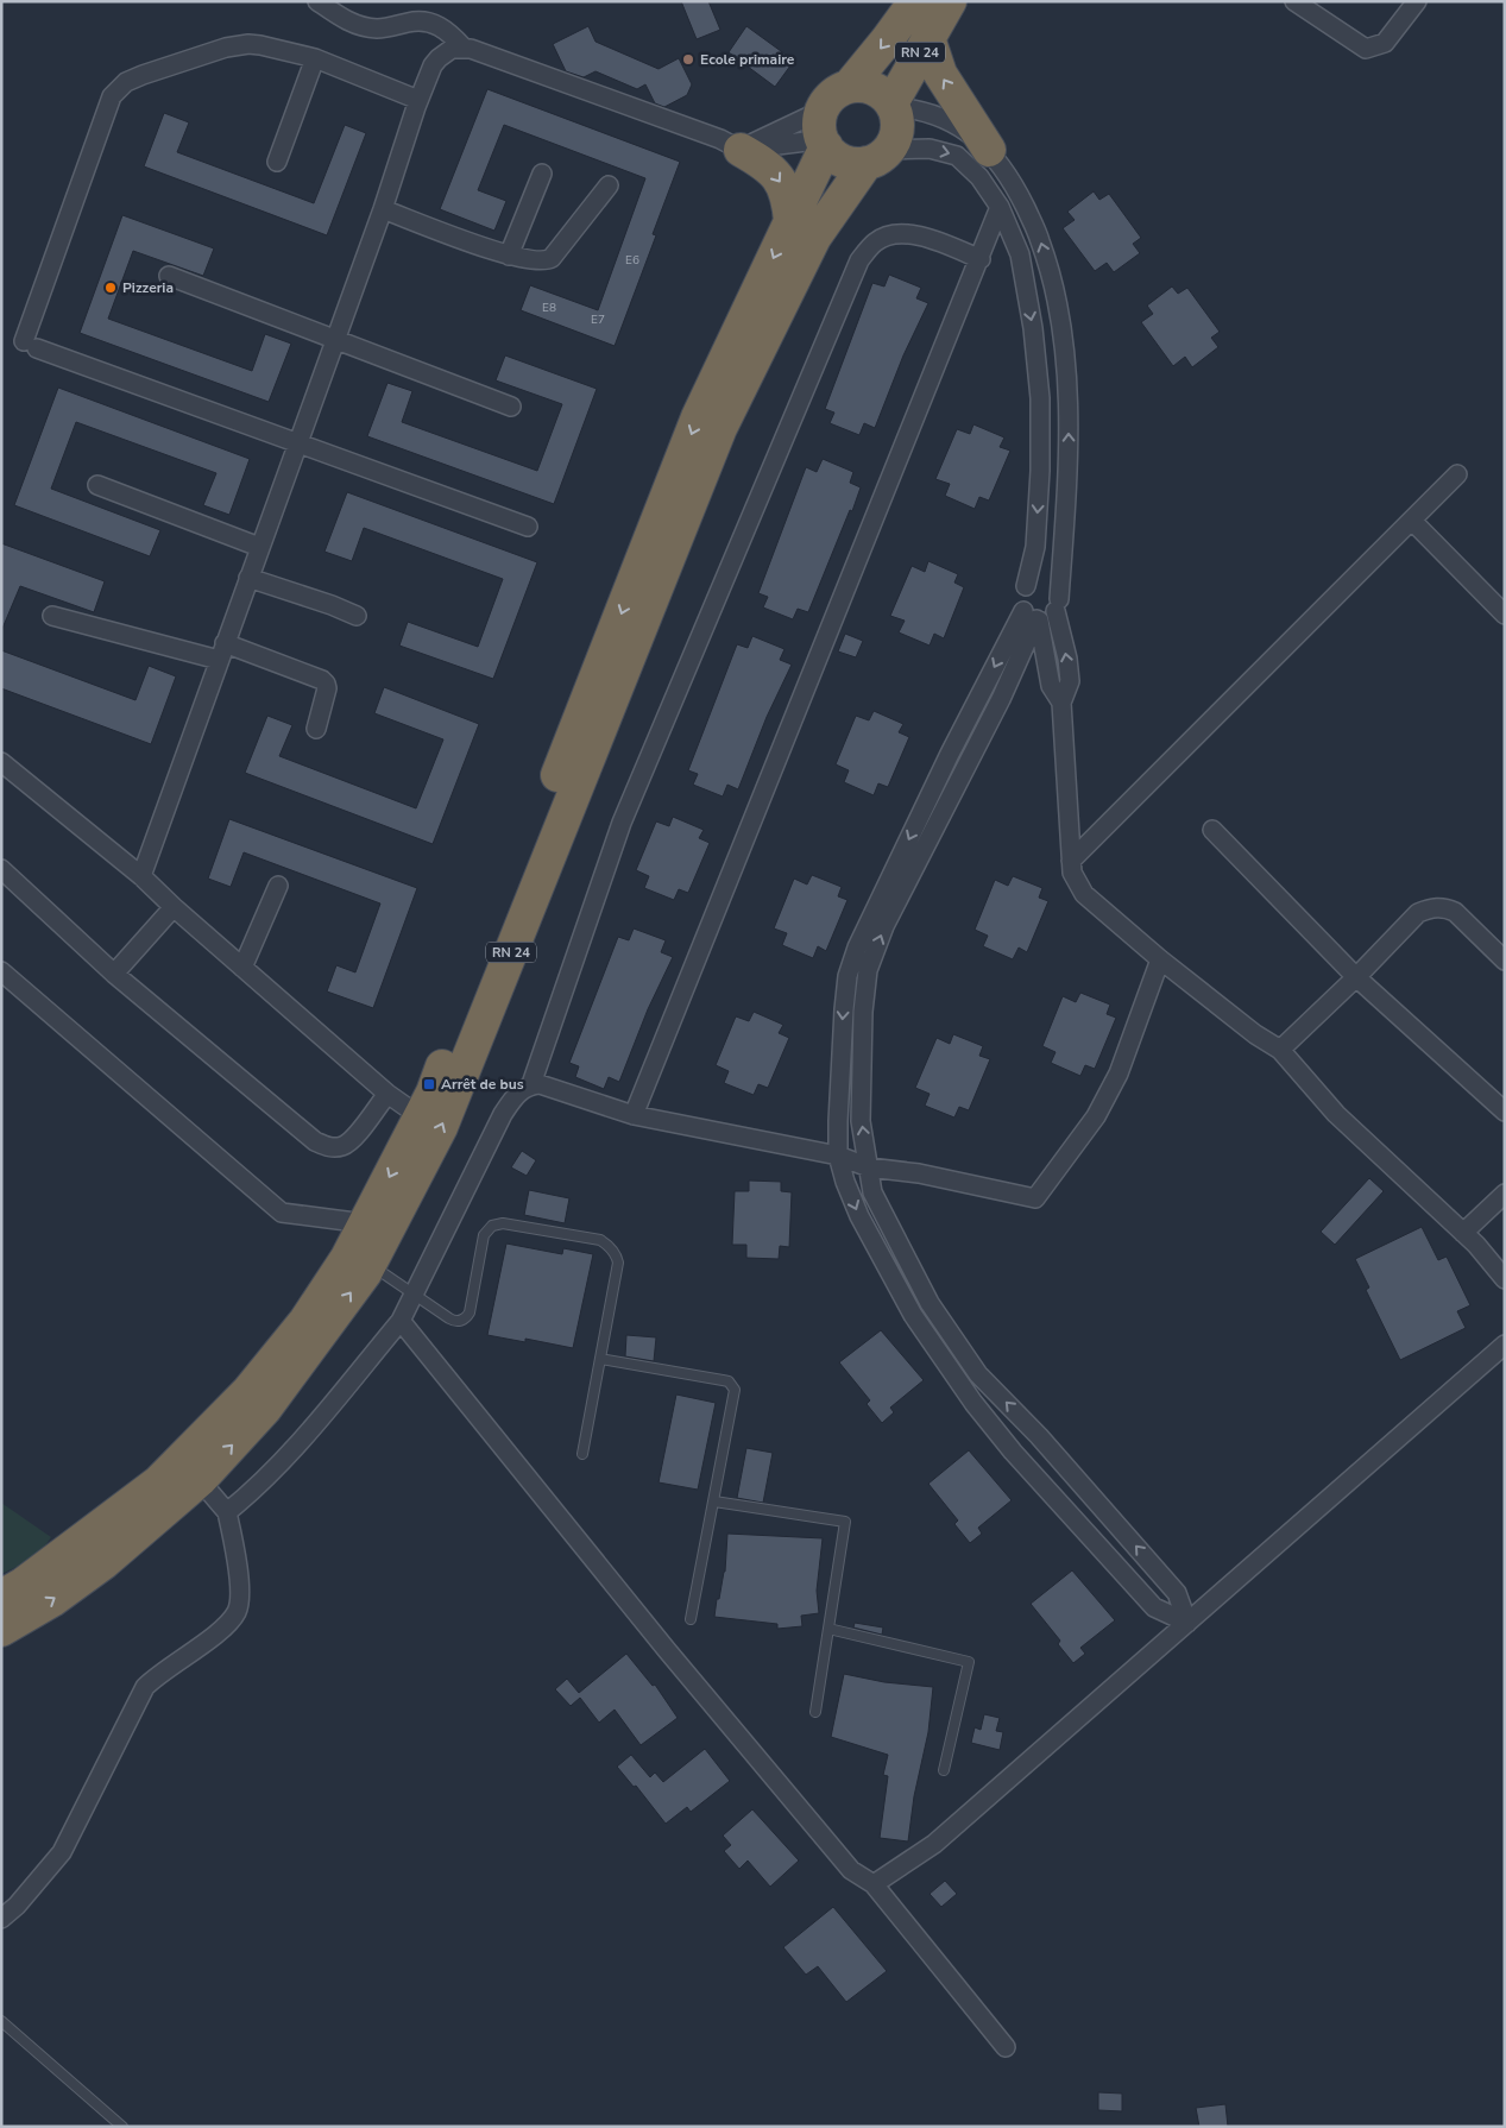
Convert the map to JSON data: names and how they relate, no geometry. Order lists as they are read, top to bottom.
{
  "streets": {
    "highway": ["RN 24"]
  },
  "places": {
    "other": ["Ecole primaire", "Pizzeria"],
    "transit": ["Arrêt de bus"]
  },
  "house_numbers": ["E6", "E8", "E7"]
}
